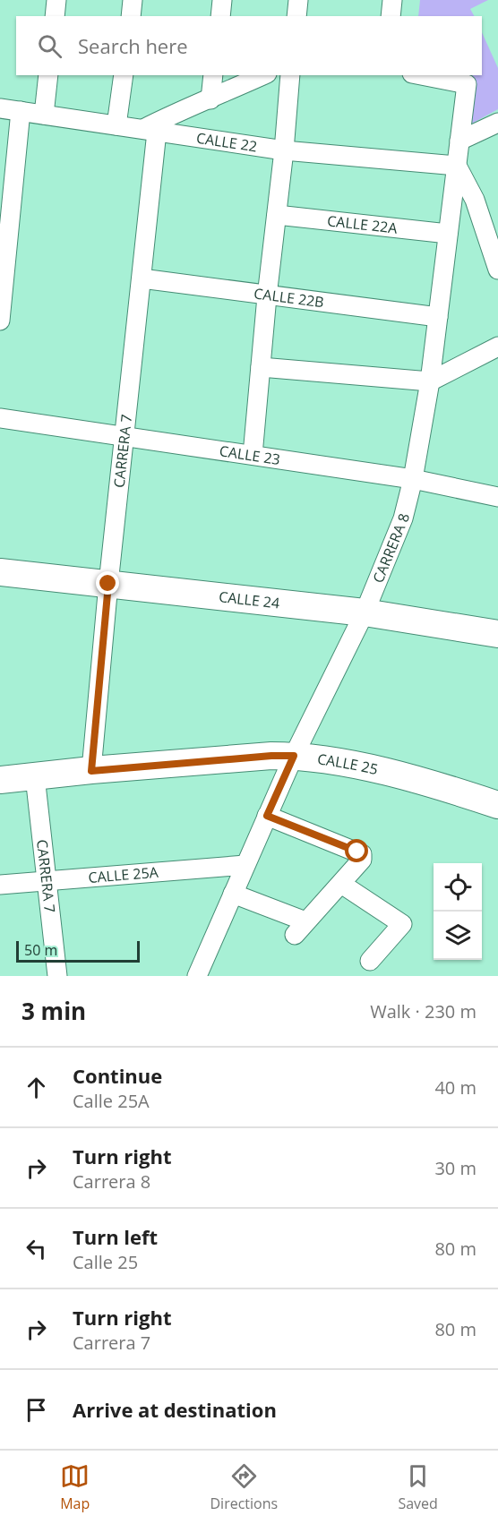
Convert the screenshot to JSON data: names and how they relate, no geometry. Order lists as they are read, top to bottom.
{
  "streets": {
    "street": [
      "CALLE 22",
      "CALLE 22A",
      "CALLE 22B",
      "CARRERA 7",
      "CALLE 23",
      "CARRERA 8",
      "CALLE 24",
      "CALLE 25",
      "CALLE 25A"
    ]
  },
  "crossings": [
    ["CALLE 22", "CARRERA 7"],
    ["CALLE 22", "CARRERA 8"],
    ["CALLE 22A", "CARRERA 8"],
    ["CALLE 22B", "CARRERA 7"],
    ["CALLE 22B", "CARRERA 8"],
    ["CARRERA 7", "CALLE 23"],
    ["CARRERA 7", "CALLE 24"],
    ["CARRERA 7", "CALLE 25"],
    ["CARRERA 7", "CALLE 25A"],
    ["CALLE 23", "CARRERA 8"],
    ["CARRERA 8", "CALLE 24"],
    ["CARRERA 8", "CALLE 25"],
    ["CARRERA 8", "CALLE 25A"]
  ],
  "scale_bar": "50 m",
  "page": {
    "search": "Search here",
    "scale": "50 m",
    "heading": ["3 min", "Walk · 230 m"],
    "list": [
      ["Continue", "Calle 25A", "40 m"],
      ["Turn right", "Carrera 8", "30 m"],
      ["Turn left", "Calle 25", "80 m"],
      ["Turn right", "Carrera 7", "80 m"],
      "Arrive at destination"
    ],
    "nav": ["Map", "Directions", "Saved"]
  }
}
